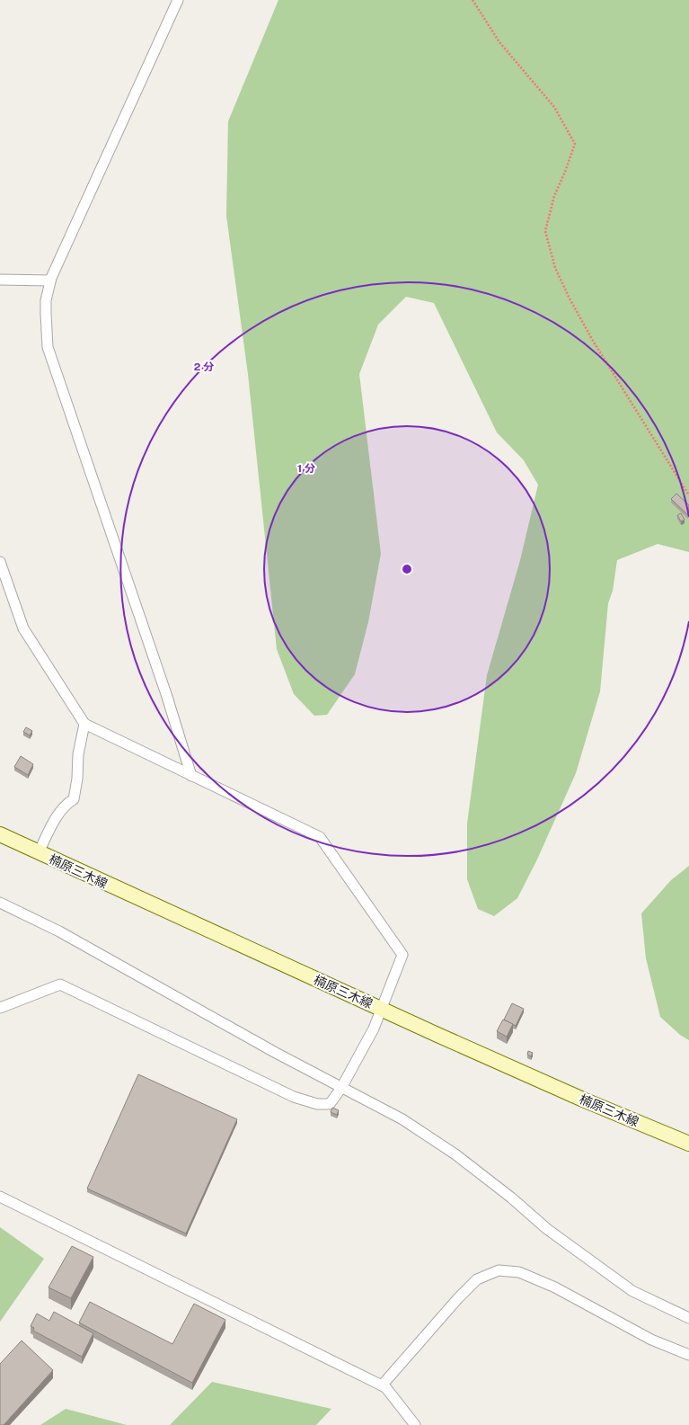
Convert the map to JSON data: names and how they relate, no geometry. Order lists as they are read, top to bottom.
{
  "streets": {
    "main road": ["楠原三木線"]
  },
  "rings": ["2 分", "1 分"]
}
